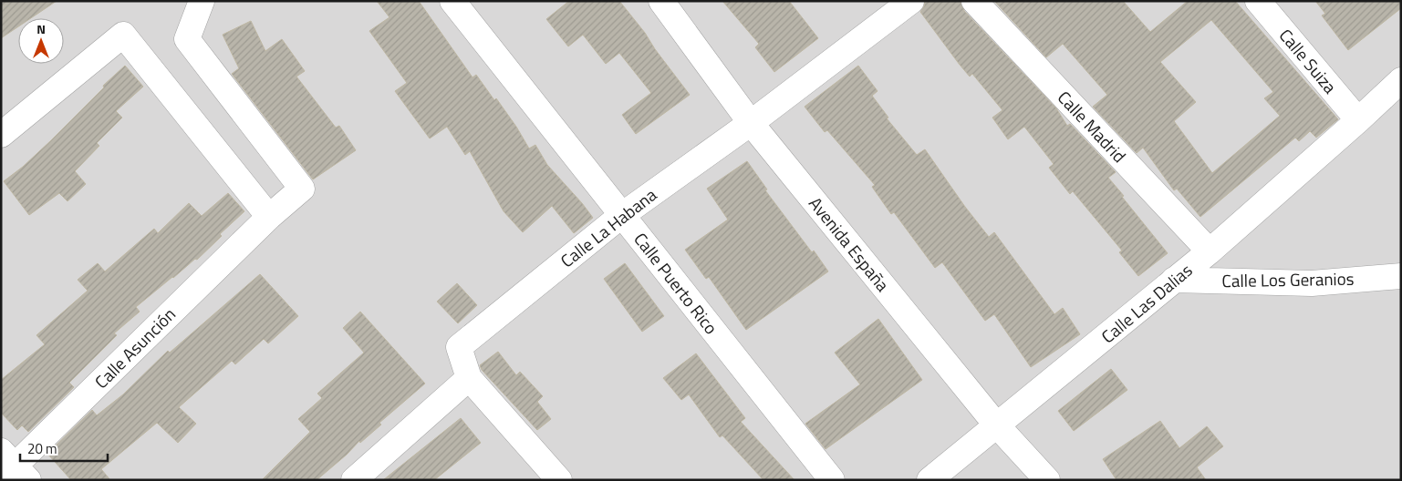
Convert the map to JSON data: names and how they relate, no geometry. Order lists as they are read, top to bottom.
{
  "streets": {
    "street": [
      "Calle Suiza",
      "Calle Madrid",
      "Calle La Habana",
      "Avenida España",
      "Calle Los Geranios",
      "Calle Puerto Rico",
      "Calle Las Dalias",
      "Calle Asunción"
    ]
  },
  "crossings": [
    ["Calle Suiza", "Calle Las Dalias"],
    ["Calle Madrid", "Calle Las Dalias"],
    ["Calle La Habana", "Avenida España"],
    ["Calle La Habana", "Calle Puerto Rico"],
    ["Avenida España", "Calle Las Dalias"],
    ["Calle Los Geranios", "Calle Las Dalias"]
  ],
  "scale_bar": "20 m",
  "north": "top"
}
